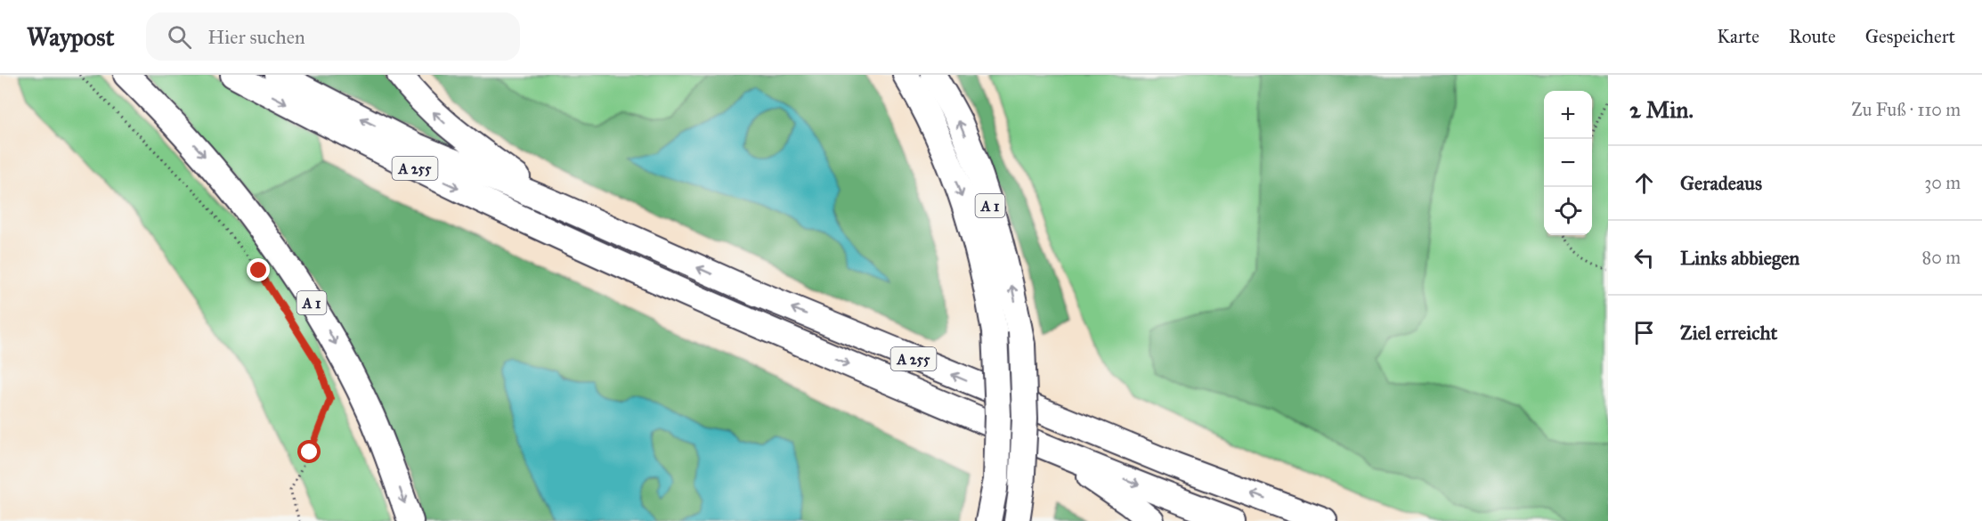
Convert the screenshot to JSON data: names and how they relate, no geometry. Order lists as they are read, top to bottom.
{
  "streets": {
    "highway": ["A 255", "A 1"]
  },
  "page": {
    "header": "Waypost",
    "search": "Hier suchen",
    "nav": ["Karte", "Route", "Gespeichert"],
    "heading": ["2 Min.", "Zu Fuß · 110 m"],
    "map_buttons": ["+", "−"],
    "list": [
      ["Geradeaus", "30 m"],
      ["Links abbiegen", "80 m"],
      "Ziel erreicht"
    ]
  }
}
